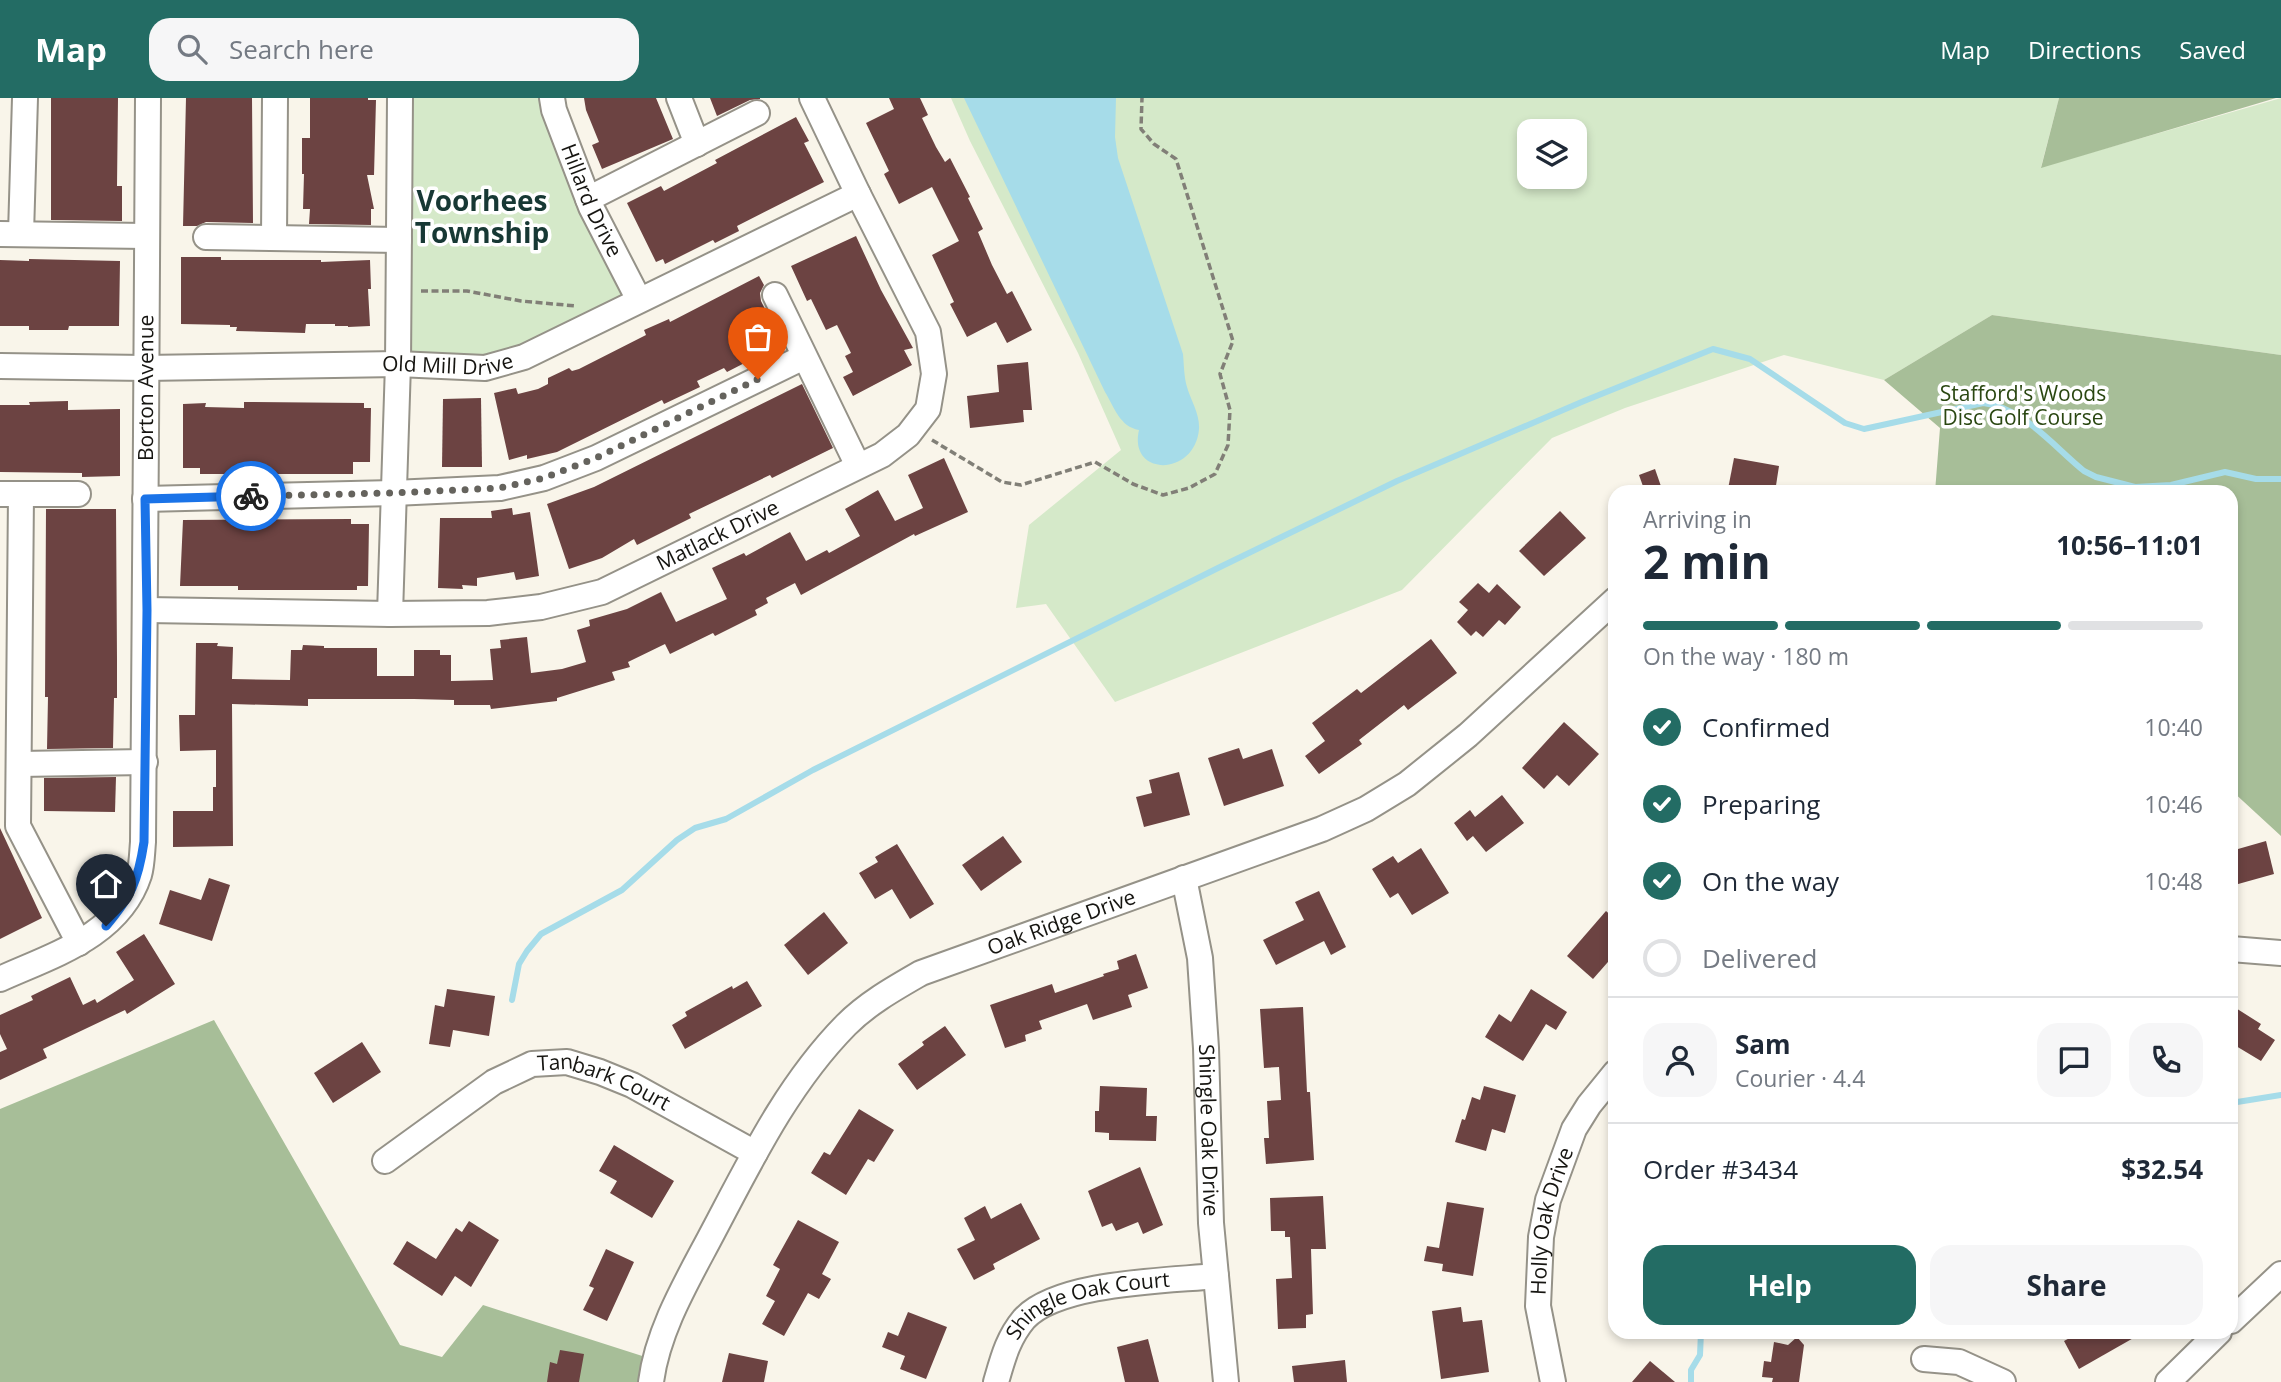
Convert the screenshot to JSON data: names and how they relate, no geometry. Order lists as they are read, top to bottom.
{
  "streets": {
    "street": [
      "Hillard Drive",
      "Old Mill Drive",
      "Borton Avenue",
      "Matlack Drive",
      "Oak Ridge Drive",
      "Tanbark Court",
      "Shingle Oak Drive",
      "Holly Oak Drive",
      "Shingle Oak Court"
    ]
  },
  "crossings": [
    ["Hillard Drive", "Old Mill Drive"],
    ["Old Mill Drive", "Borton Avenue"],
    ["Old Mill Drive", "Matlack Drive"],
    ["Borton Avenue", "Matlack Drive"],
    ["Oak Ridge Drive", "Tanbark Court"],
    ["Oak Ridge Drive", "Shingle Oak Drive"],
    ["Shingle Oak Drive", "Shingle Oak Court"]
  ],
  "districts": ["Voorhees Township"],
  "parks": ["Stafford's Woods Disc Golf Course"],
  "page": {
    "header": "Map",
    "search": "Search here",
    "nav": ["Map", "Directions", "Saved"],
    "heading": ["2 min", "Arriving in", "10:56–11:01"],
    "panel": [
      "Sam",
      "Courier · 4.4",
      "Order #3434",
      "$32.54"
    ],
    "bar": "On the way · 180 m",
    "list": [
      ["Confirmed", "10:40"],
      ["Preparing", "10:46"],
      ["On the way", "10:48"],
      "Delivered"
    ],
    "buttons": ["Help", "Share"]
  }
}
